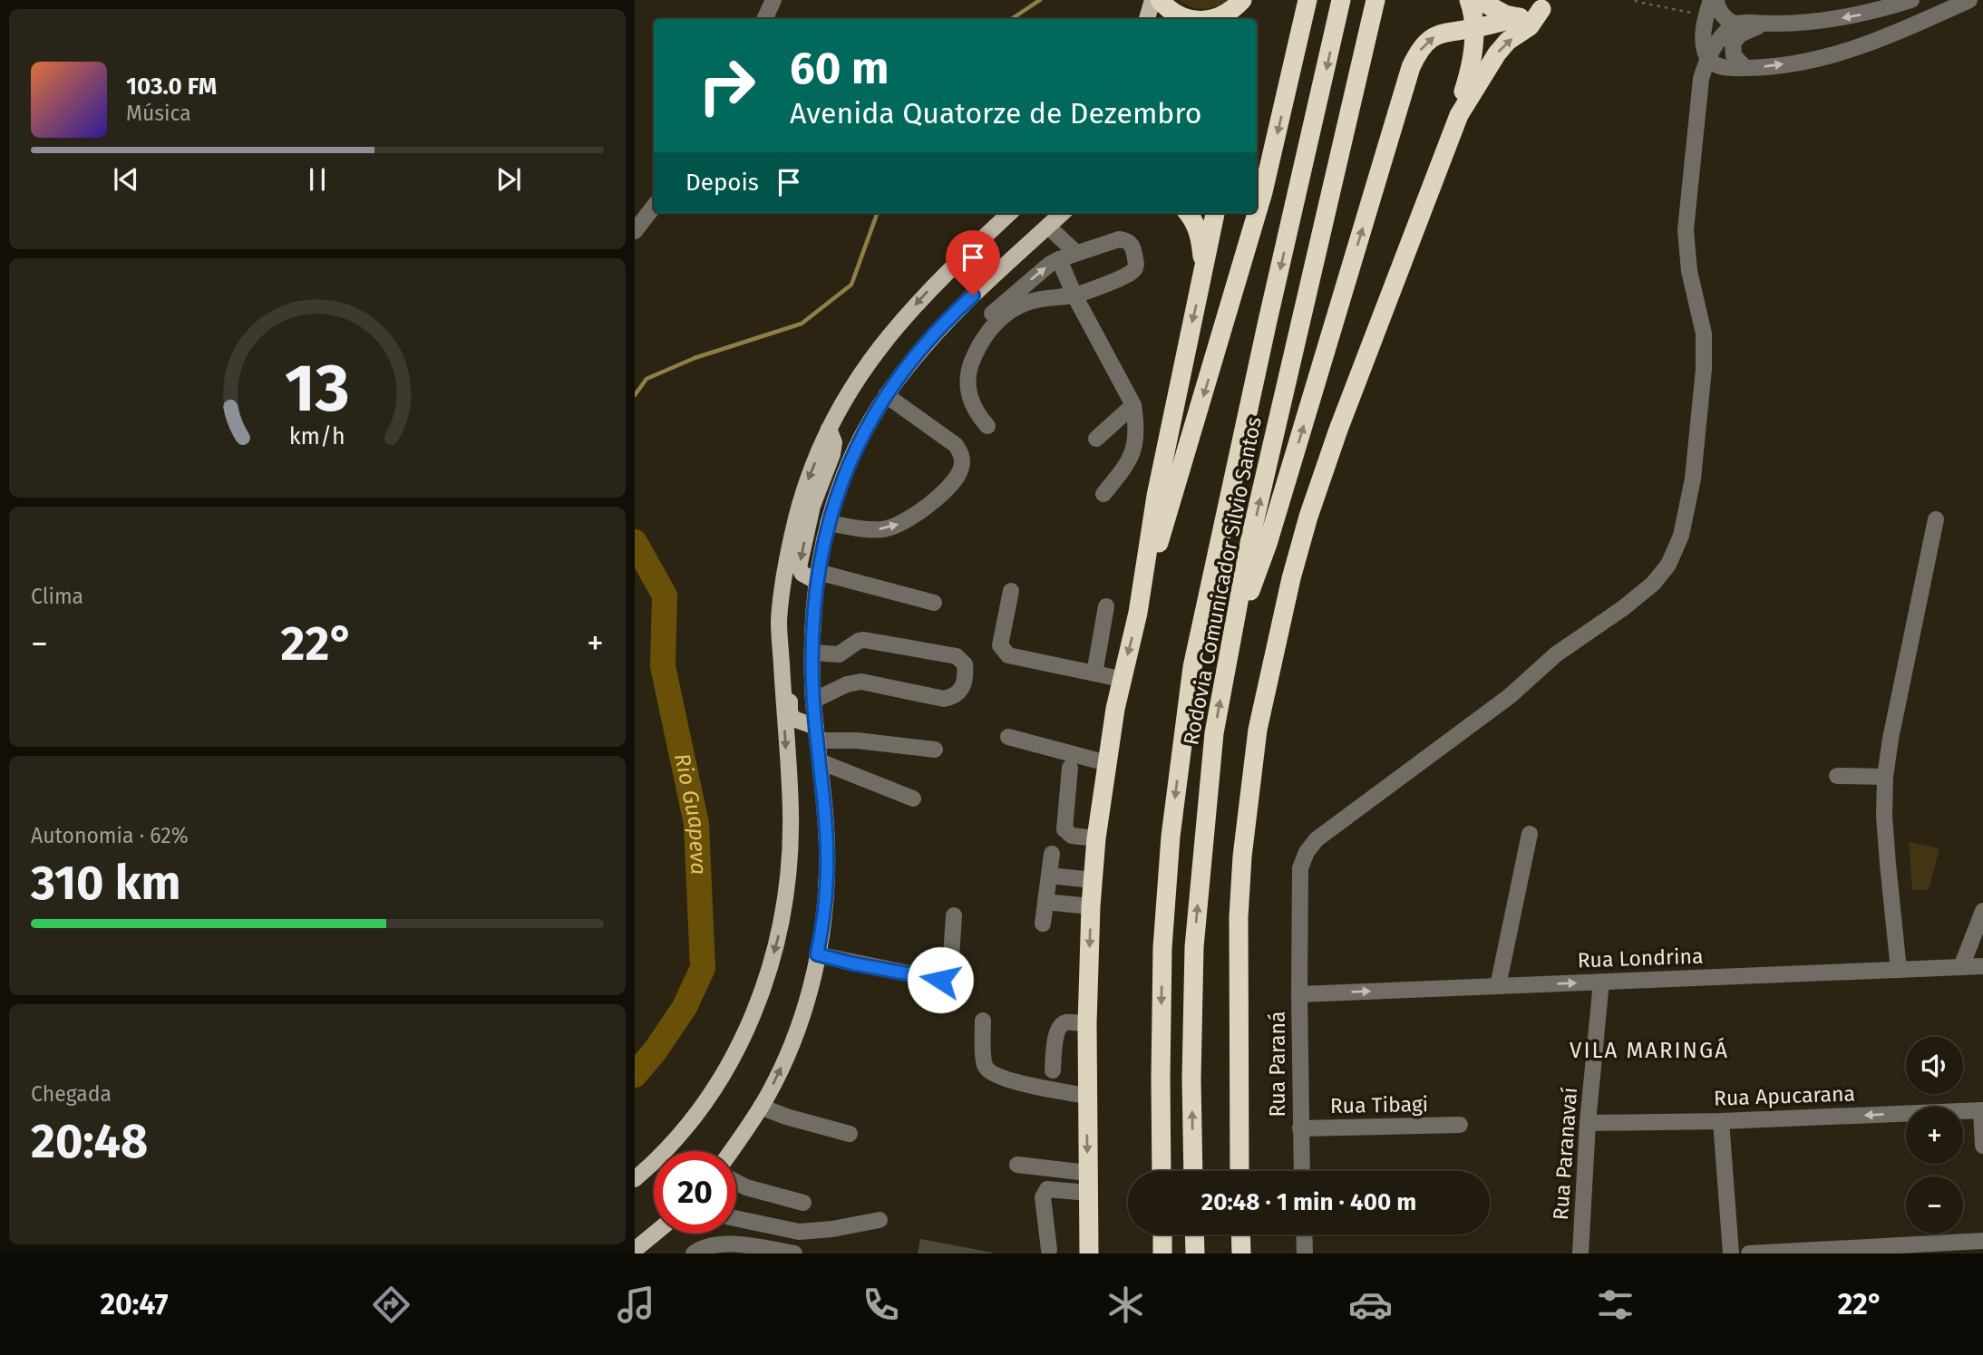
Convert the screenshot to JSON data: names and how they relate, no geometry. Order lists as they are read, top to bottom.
{
  "streets": {
    "highway": ["Rodovia Comunicador Silvio Santos"],
    "street": [
      "Rua Londrina",
      "Rua Paraná",
      "Rua Apucarana",
      "Rua Tibagi",
      "Rua Paranavaí"
    ]
  },
  "crossings": [
    ["Rua Londrina", "Rua Paraná"],
    ["Rua Londrina", "Rua Paranavaí"],
    ["Rua Paraná", "Rua Tibagi"],
    ["Rua Apucarana", "Rua Paranavaí"]
  ],
  "one_way": ["Rua Londrina"],
  "districts": ["VILA MARINGÁ"],
  "water": ["Rio Guapeva"],
  "page": {
    "turn": ["60 m", "Avenida Quatorze de Dezembro"],
    "song": ["103.0 FM", "Música"],
    "then": "Depois",
    "tile": [
      "Clima",
      ["Autonomia · 62%", "310 km"],
      ["Chegada", "20:48"]
    ],
    "heat": ["−", "22°", "+"],
    "map_buttons": ["+", "−"],
    "limit": "20",
    "trip": "20:48 · 1 min · 400 m",
    "tabs": ["20:47", "22°"],
    "gauge": ["13", "km/h"]
  }
}
